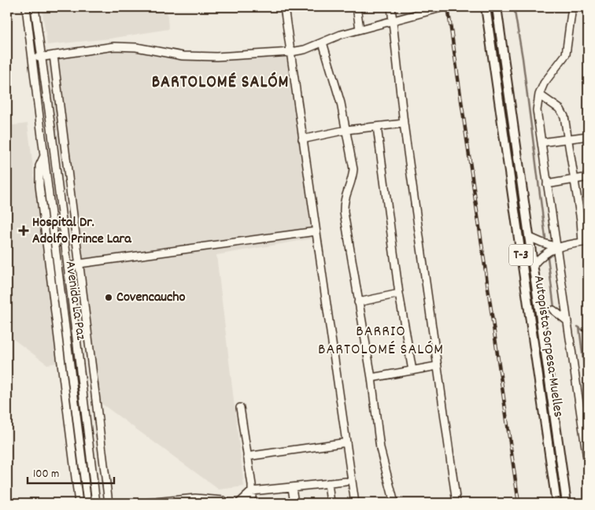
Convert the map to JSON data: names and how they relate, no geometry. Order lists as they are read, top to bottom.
{
  "streets": {
    "main road": ["T-3", "Autopista Sorpesa-Muelles"],
    "street": ["Avenida La Paz"]
  },
  "crossings": [
    ["T-3", "Autopista Sorpesa-Muelles"]
  ],
  "districts": ["BARTOLOMÉ SALÓM", "BARRIO BARTOLOMÉ SALÓM"],
  "places": {
    "health": ["Hospital Dr. Adolfo Prince Lara"],
    "other": ["Covencaucho"]
  },
  "scale_bar": "100 m"
}
